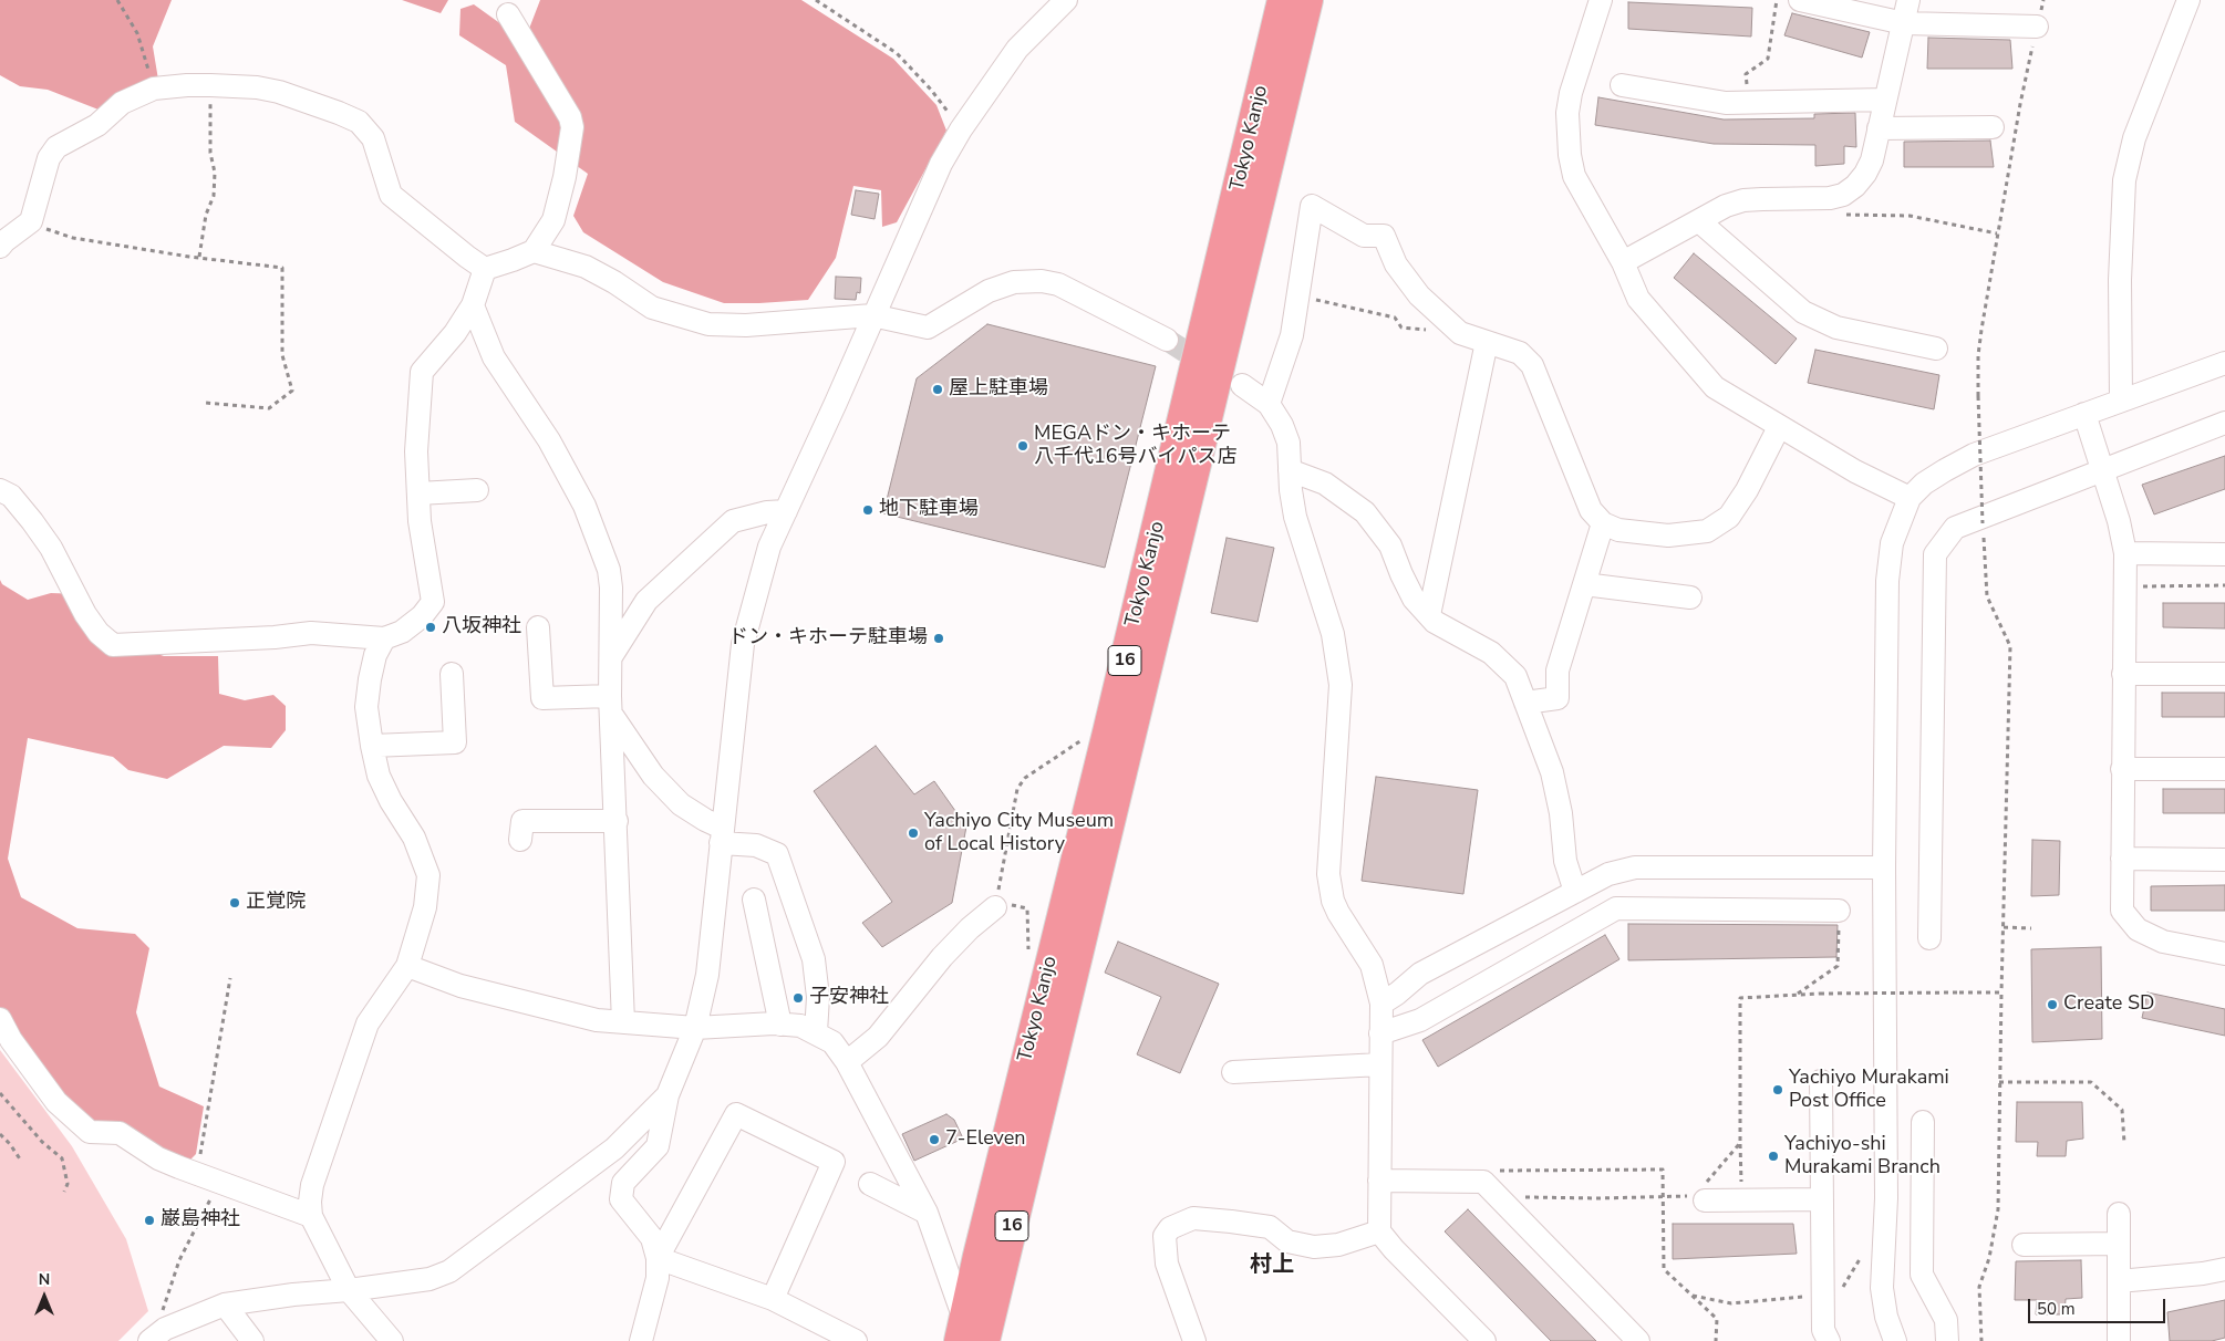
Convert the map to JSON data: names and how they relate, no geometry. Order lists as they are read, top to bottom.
{
  "streets": {
    "highway": ["Tokyo Kanjo", "16"]
  },
  "districts": ["村上"],
  "places": [
    "屋上駐車場",
    "MEGAドン・キホーテ 八千代16号バイパス店",
    "地下駐車場",
    "八坂神社",
    "ドン・キホーテ駐車場",
    "Yachiyo City Museum of Local History",
    "正覚院",
    "子安神社",
    "Create SD",
    "Yachiyo Murakami Post Office",
    "7-Eleven",
    "Yachiyo-shi Murakami Branch",
    "巌島神社"
  ],
  "scale_bar": "50 m",
  "north": "top"
}
